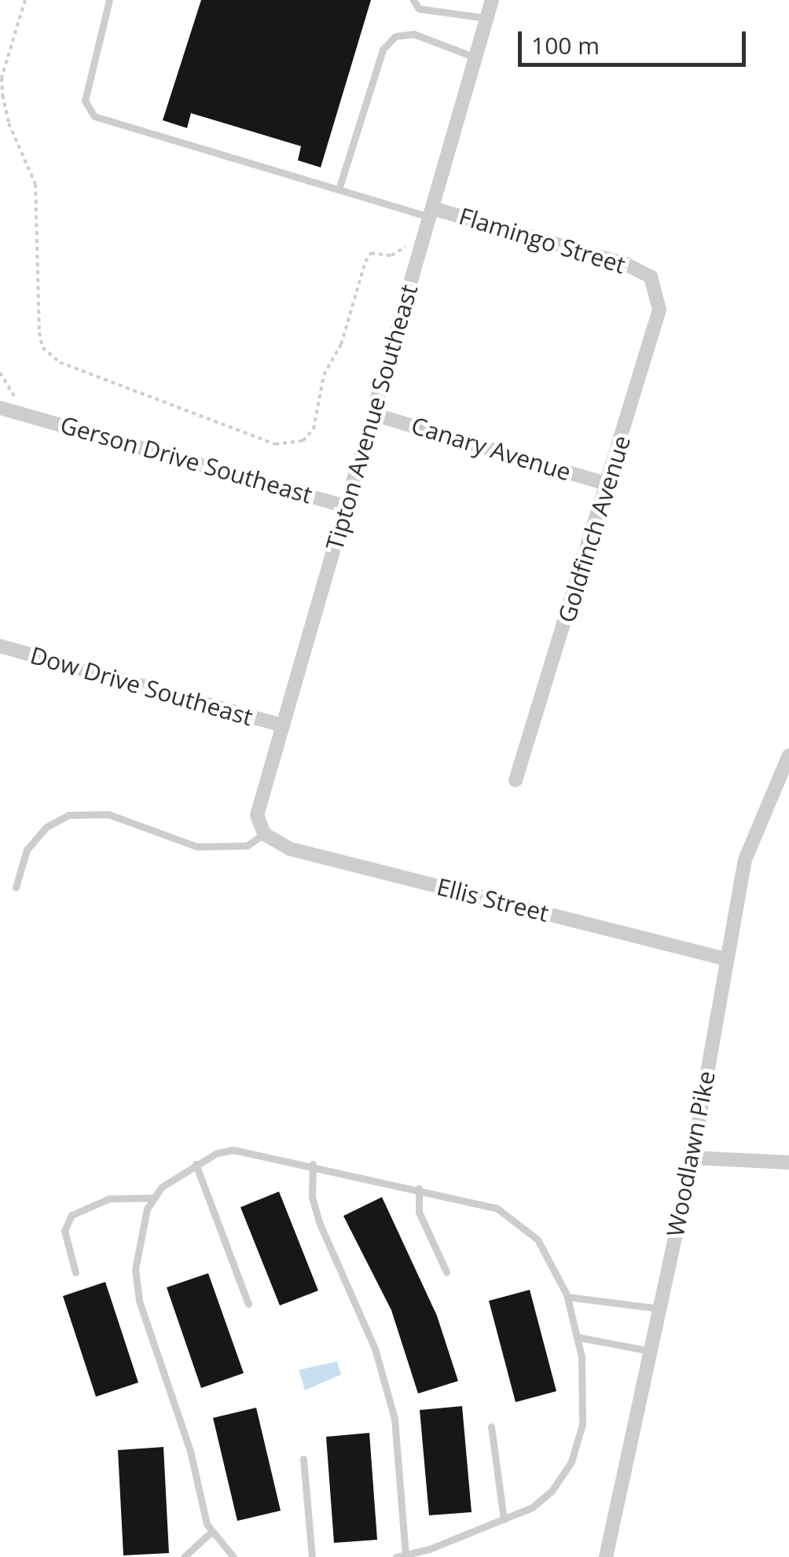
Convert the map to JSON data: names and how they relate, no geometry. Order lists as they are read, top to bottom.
{
  "streets": {
    "street": [
      "Flamingo Street",
      "Tipton Avenue Southeast",
      "Canary Avenue",
      "Gerson Drive Southeast",
      "Goldfinch Avenue",
      "Dow Drive Southeast",
      "Ellis Street",
      "Woodlawn Pike"
    ]
  },
  "crossings": [
    ["Flamingo Street", "Tipton Avenue Southeast"],
    ["Flamingo Street", "Goldfinch Avenue"],
    ["Tipton Avenue Southeast", "Canary Avenue"],
    ["Tipton Avenue Southeast", "Gerson Drive Southeast"],
    ["Tipton Avenue Southeast", "Dow Drive Southeast"],
    ["Tipton Avenue Southeast", "Ellis Street"],
    ["Canary Avenue", "Goldfinch Avenue"],
    ["Ellis Street", "Woodlawn Pike"]
  ],
  "scale_bar": "100 m"
}
